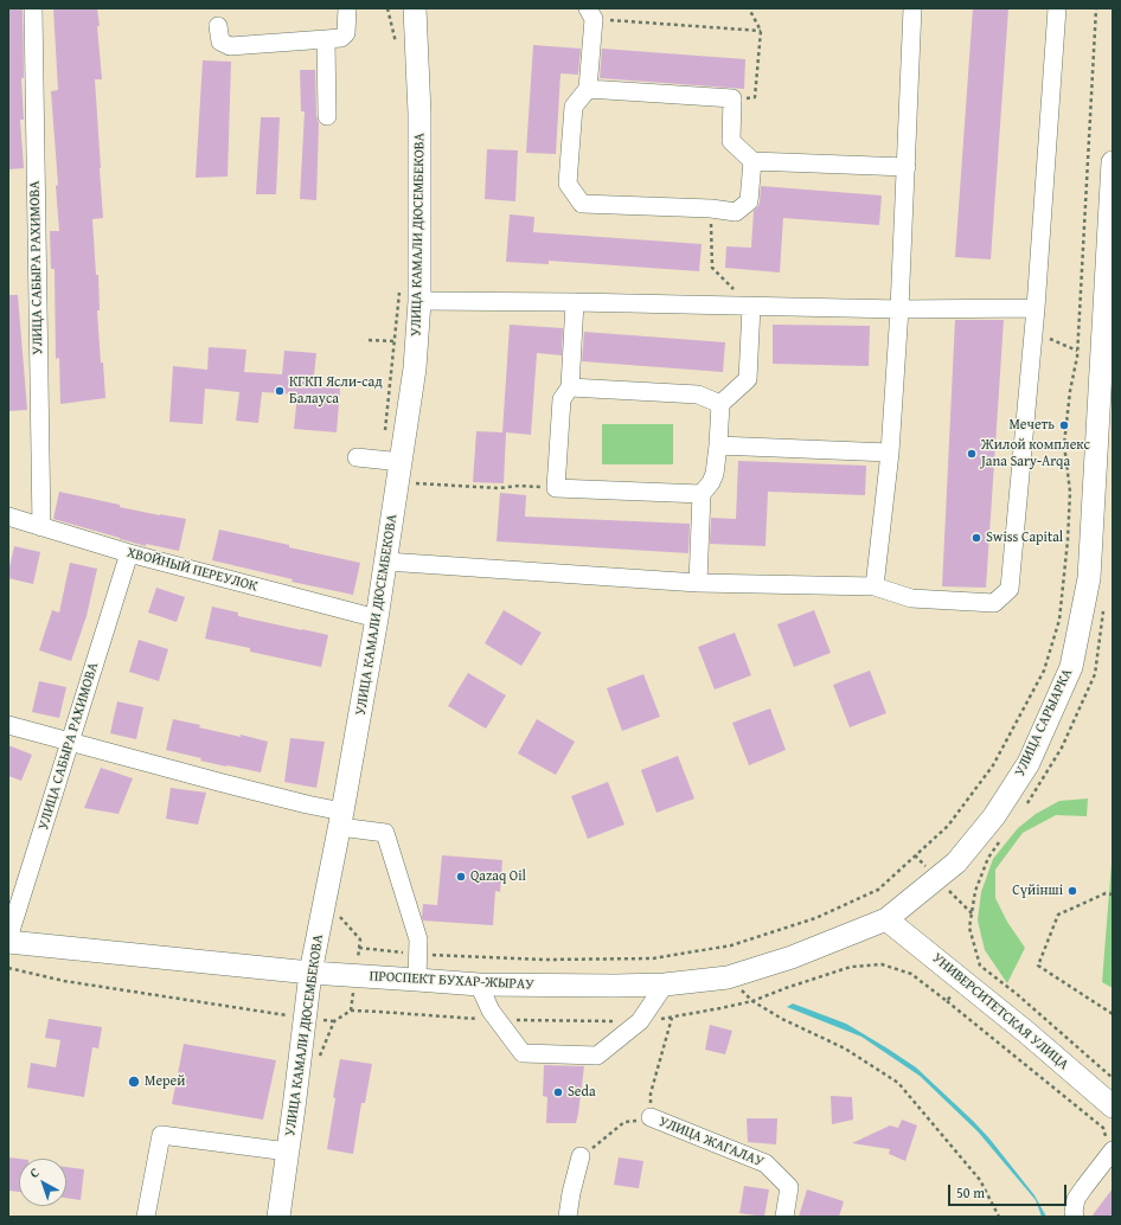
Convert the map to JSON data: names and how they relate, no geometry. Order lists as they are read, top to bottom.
{
  "streets": {
    "main road": [
      "УЛИЦА КАМАЛИ ДЮСЕМБЕКОВА",
      "УЛИЦА САРЫАРКА",
      "ПРОСПЕКТ БУХАР-ЖЫРАУ",
      "УНИВЕРСИТЕТСКАЯ УЛИЦА"
    ],
    "street": ["УЛИЦА САБЫРА РАХИМОВА", "ХВОЙНЫЙ ПЕРЕУЛОК", "УЛИЦА ЖАГАЛАУ"]
  },
  "crossings": [
    ["УЛИЦА КАМАЛИ ДЮСЕМБЕКОВА", "ХВОЙНЫЙ ПЕРЕУЛОК"],
    ["УЛИЦА КАМАЛИ ДЮСЕМБЕКОВА", "ПРОСПЕКТ БУХАР-ЖЫРАУ"],
    ["УЛИЦА САБЫРА РАХИМОВА", "ХВОЙНЫЙ ПЕРЕУЛОК"],
    ["УЛИЦА САБЫРА РАХИМОВА", "ПРОСПЕКТ БУХАР-ЖЫРАУ"],
    ["УЛИЦА САРЫАРКА", "ПРОСПЕКТ БУХАР-ЖЫРАУ"],
    ["УЛИЦА САРЫАРКА", "УНИВЕРСИТЕТСКАЯ УЛИЦА"],
    ["ПРОСПЕКТ БУХАР-ЖЫРАУ", "УНИВЕРСИТЕТСКАЯ УЛИЦА"]
  ],
  "places": [
    "КГКП Ясли-сад Балауса",
    "Мечеть",
    "Жилой комплекс Jana Sary-Arqa",
    "Swiss Capital",
    "Qazaq Oil",
    "Сүйінші",
    "Мерей",
    "Seda"
  ],
  "scale_bar": "50 m",
  "north": "top left"
}
